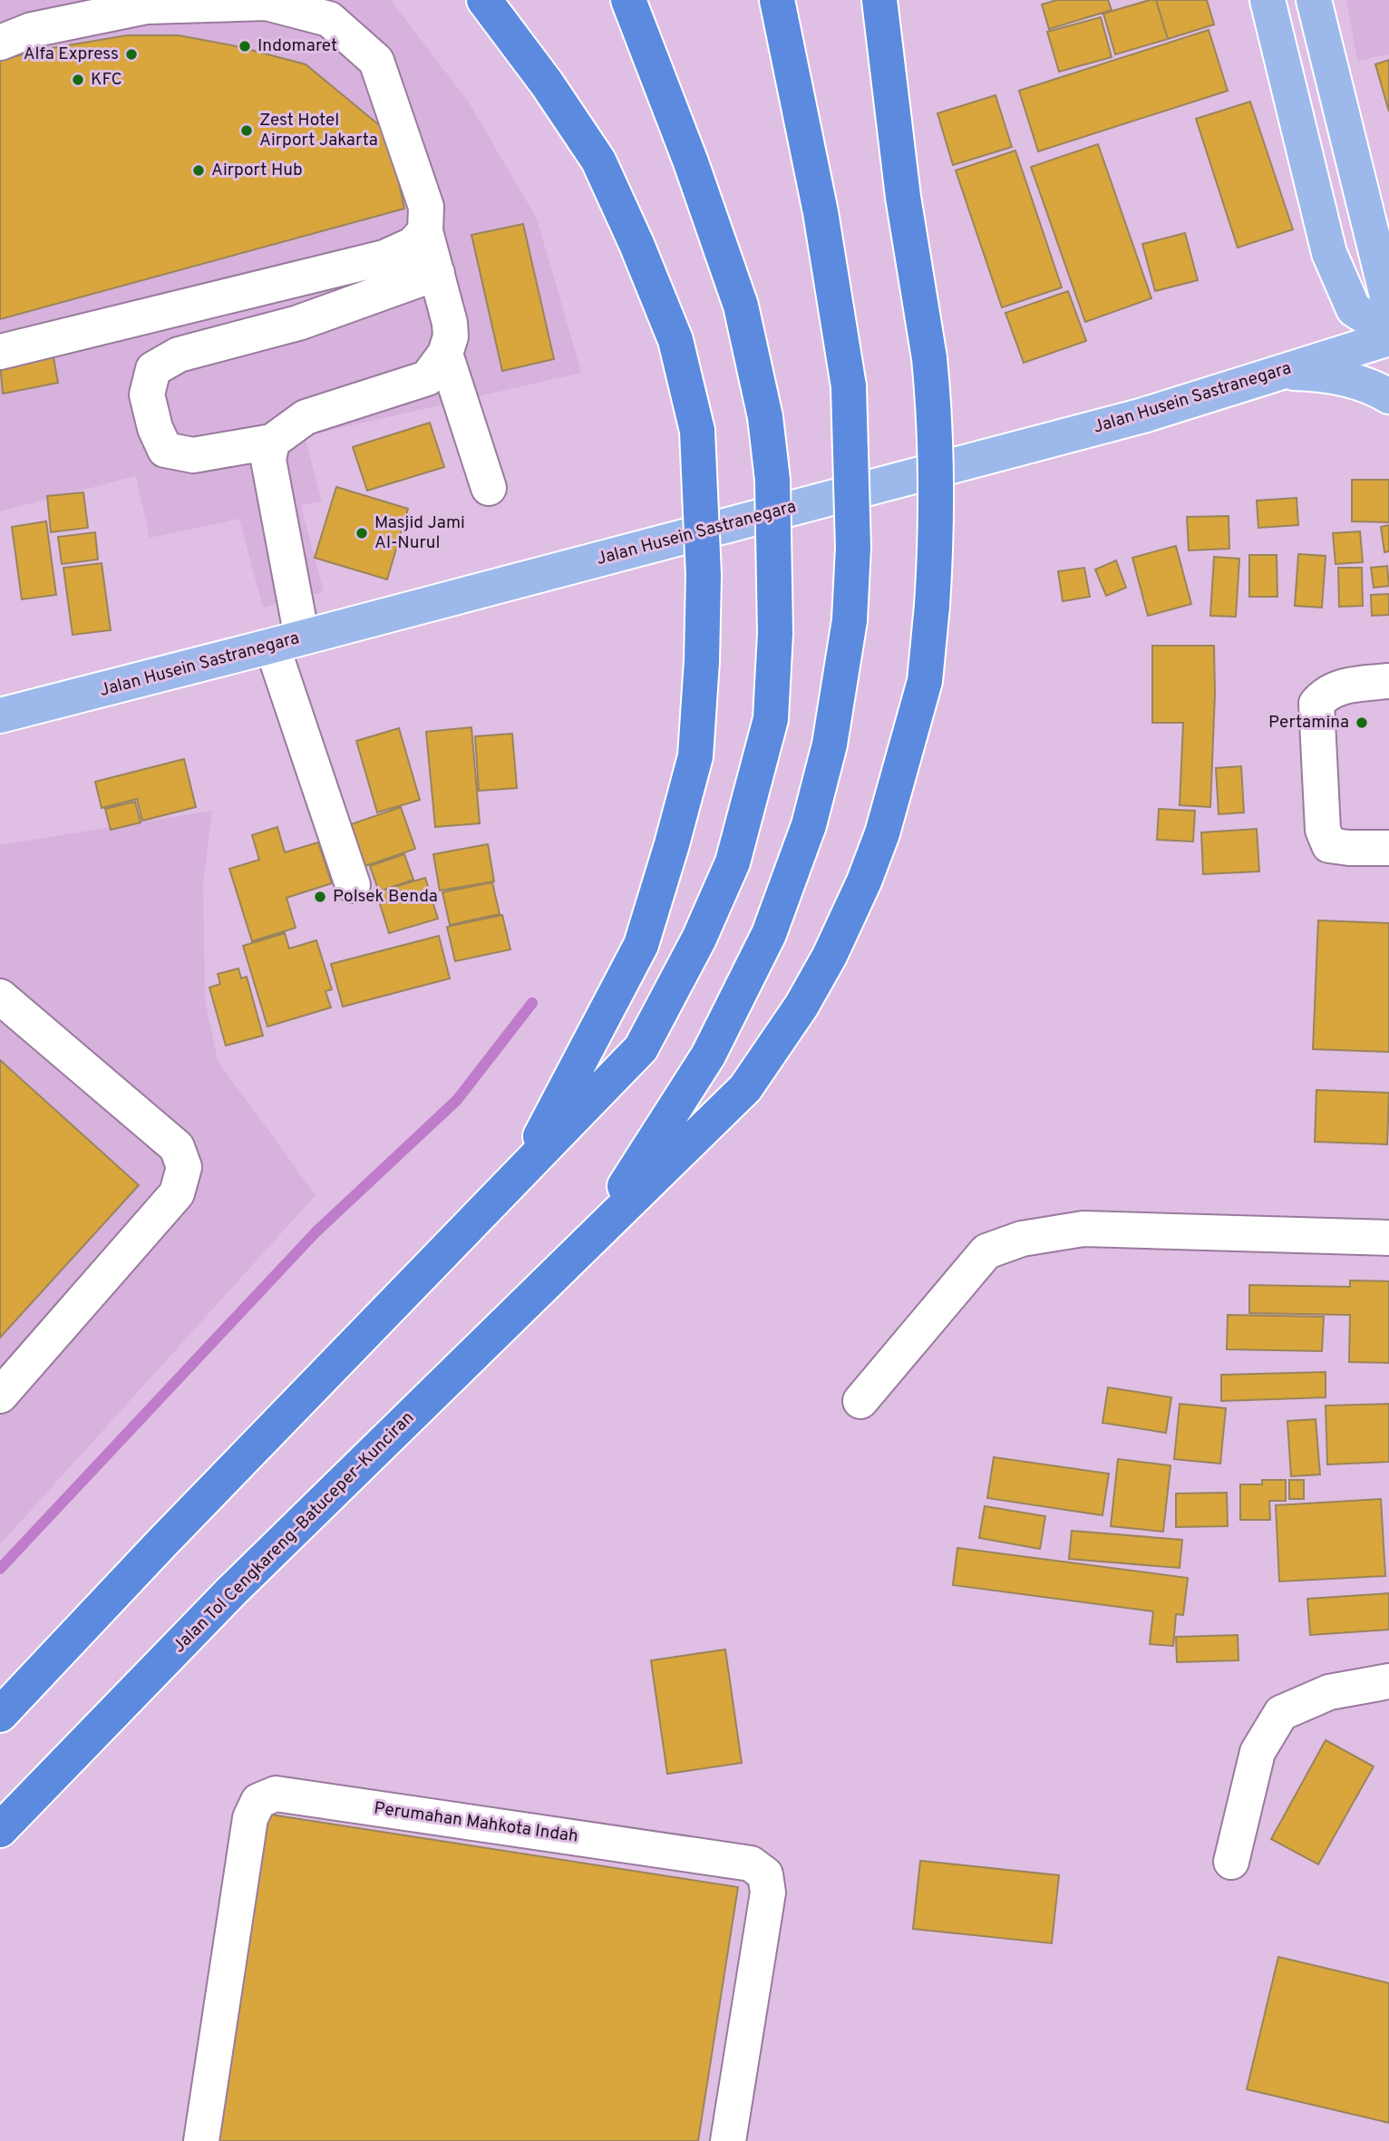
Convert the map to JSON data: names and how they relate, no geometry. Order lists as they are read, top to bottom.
{
  "streets": {
    "highway": ["Jalan Tol Cengkareng–Batuceper–Kunciran"],
    "main road": ["Jalan Husein Sastranegara"],
    "street": ["Perumahan Mahkota Indah"]
  },
  "places": [
    "Indomaret",
    "Alfa Express",
    "KFC",
    "Zest Hotel Airport Jakarta",
    "Airport Hub",
    "Masjid Jami Al-Nurul",
    "Pertamina",
    "Polsek Benda"
  ]
}
